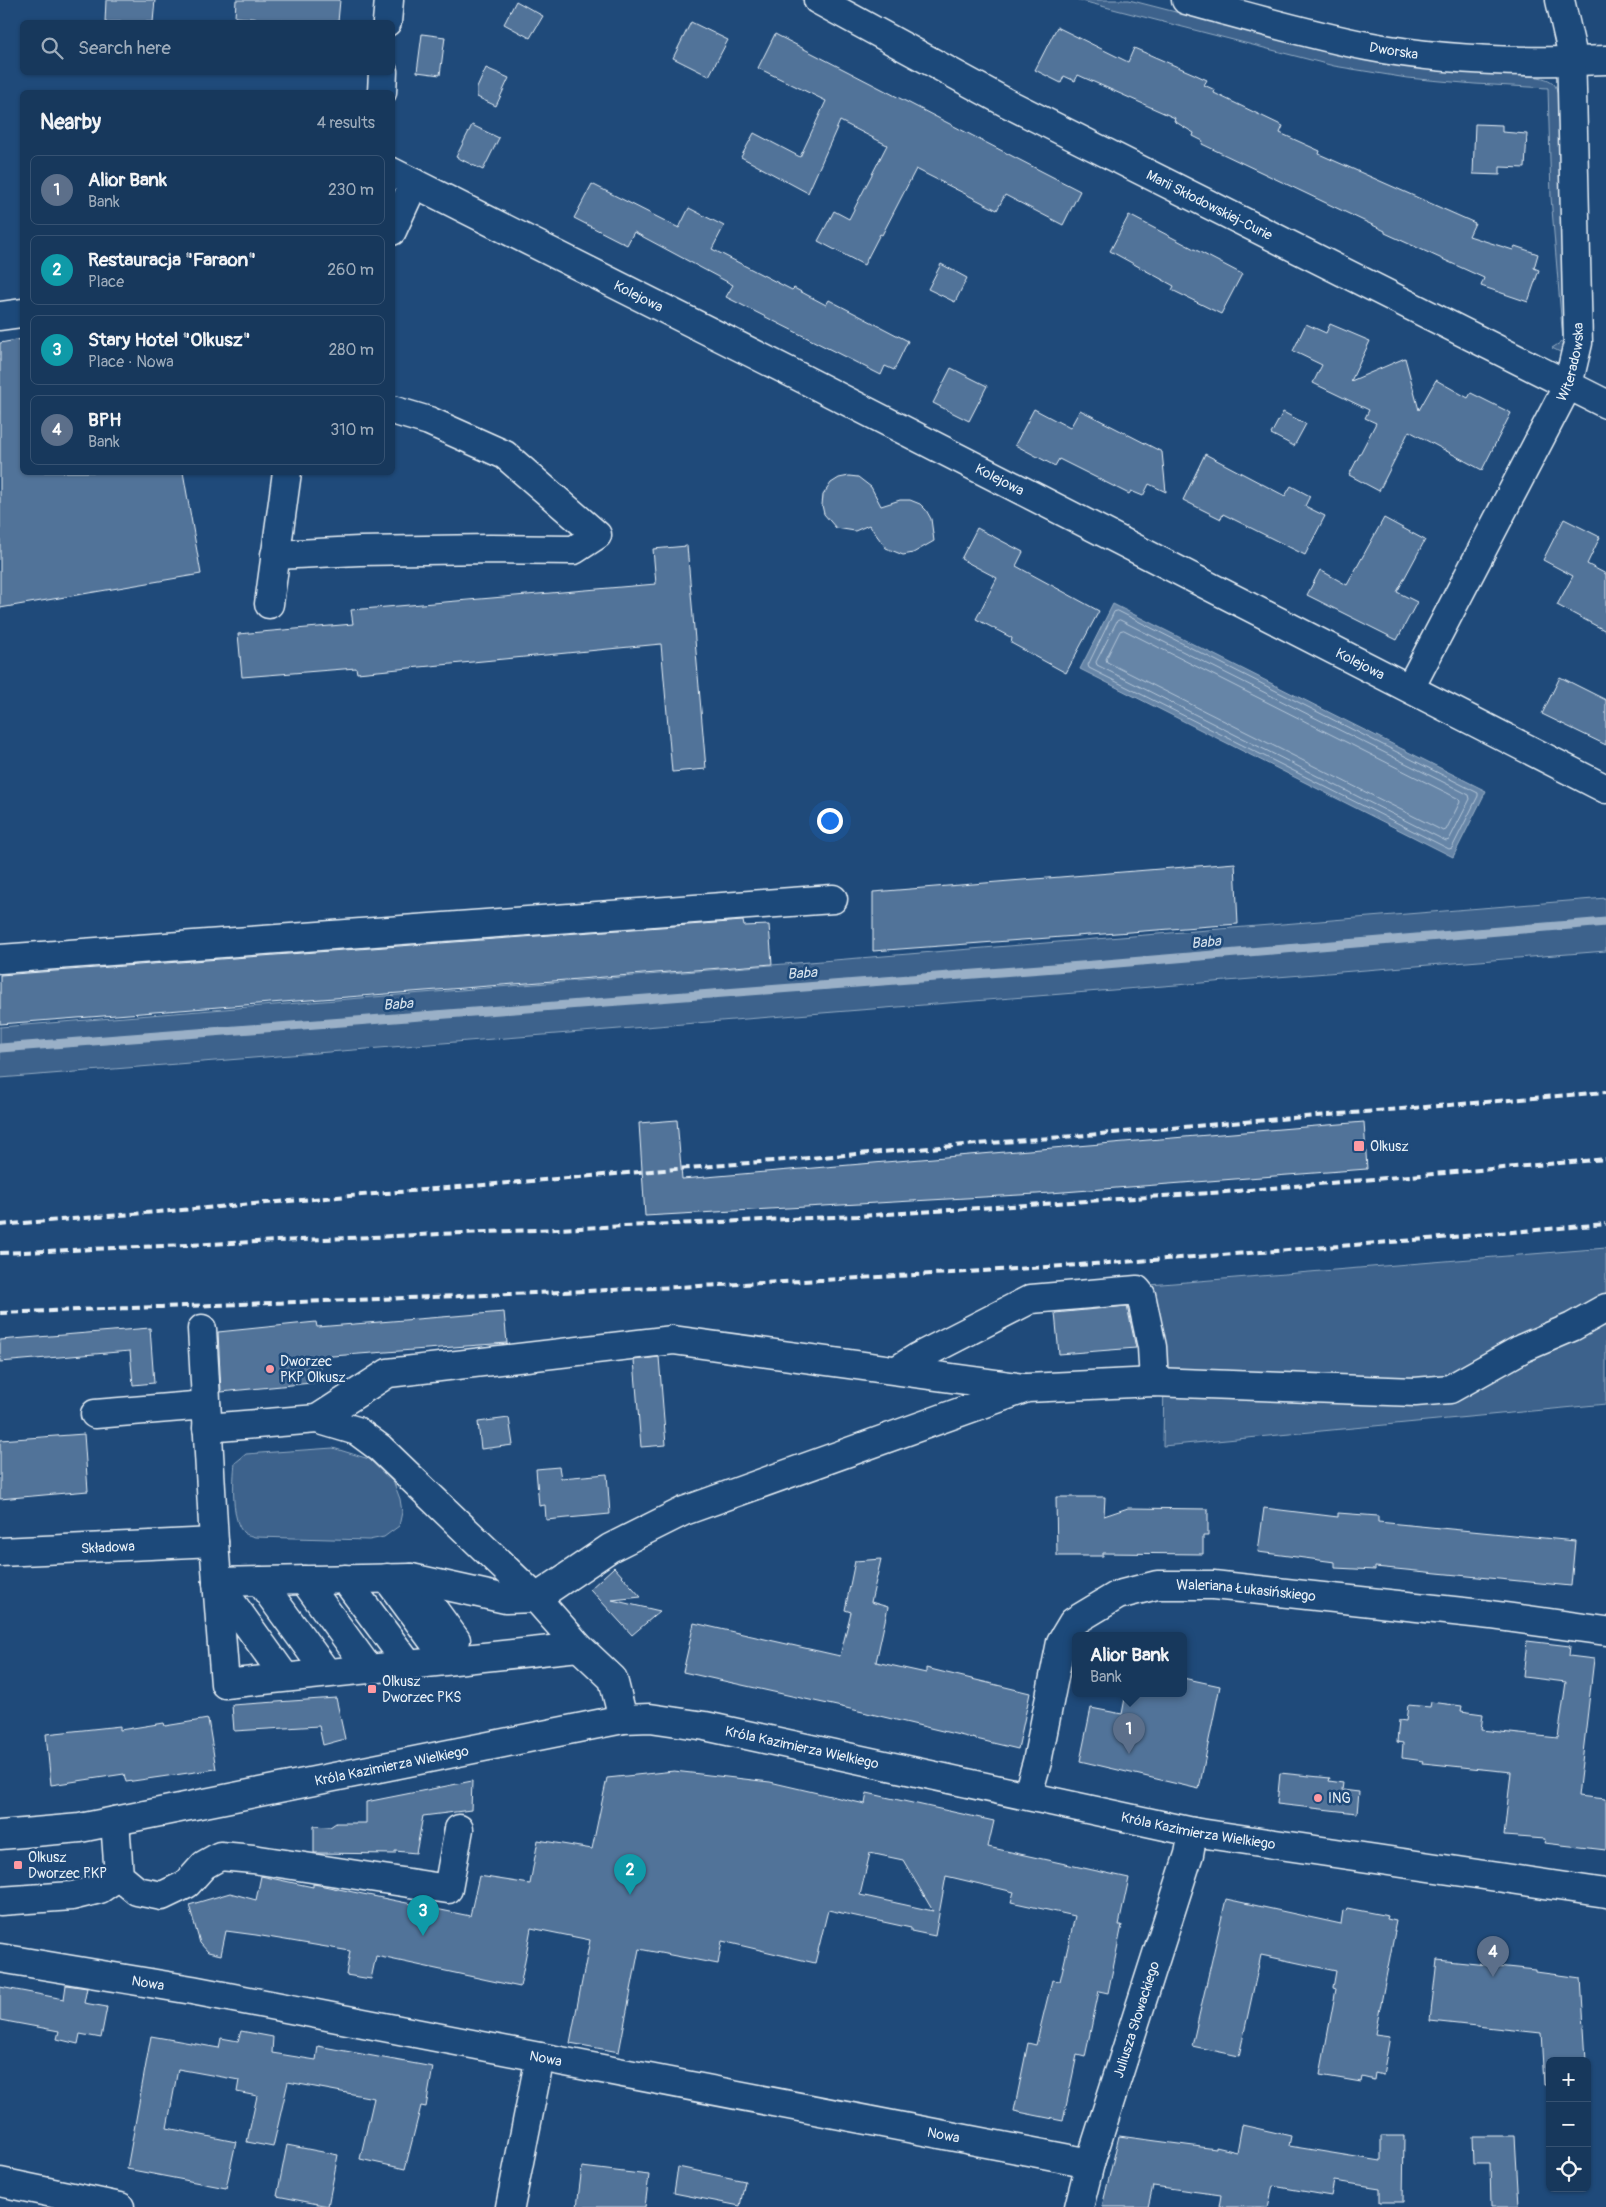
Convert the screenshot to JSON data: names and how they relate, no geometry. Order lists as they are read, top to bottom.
{
  "streets": {
    "street": [
      "Dworska",
      "Marii Skłodowskiej-Curie",
      "Kolejowa",
      "Witeradowska",
      "Składowa",
      "Waleriana Łukasińskiego",
      "Króla Kazimierza Wielkiego",
      "Nowa",
      "Juliusza Słowackiego"
    ]
  },
  "crossings": [
    ["Dworska", "Witeradowska"],
    ["Marii Skłodowskiej-Curie", "Witeradowska"],
    ["Kolejowa", "Witeradowska"],
    ["Waleriana Łukasińskiego", "Króla Kazimierza Wielkiego"],
    ["Króla Kazimierza Wielkiego", "Juliusza Słowackiego"],
    ["Nowa", "Juliusza Słowackiego"]
  ],
  "water": ["Baba"],
  "places": {
    "transit": ["Olkusz", "Olkusz Dworzec PKS", "Olkusz Dworzec PKP"],
    "other": ["Dworzec PKP Olkusz", "ING"]
  },
  "page": {
    "search": "Search here",
    "heading": ["Nearby", "4 results"],
    "list": [
      {
        "mark": "1",
        "name": "Alior Bank",
        "note": "Bank",
        "value": "230 m"
      },
      {
        "mark": "2",
        "name": "Restauracja \"Faraon\"",
        "note": "Place",
        "value": "260 m"
      },
      {
        "mark": "3",
        "name": "Stary Hotel \"Olkusz\"",
        "note": "Place · Nowa",
        "value": "280 m"
      },
      {
        "mark": "4",
        "name": "BPH",
        "note": "Bank",
        "value": "310 m"
      }
    ],
    "popup": ["Alior Bank", "Bank"],
    "pins": [
      "1",
      "2",
      "3",
      "4"
    ],
    "map_buttons": ["+", "−"]
  }
}
